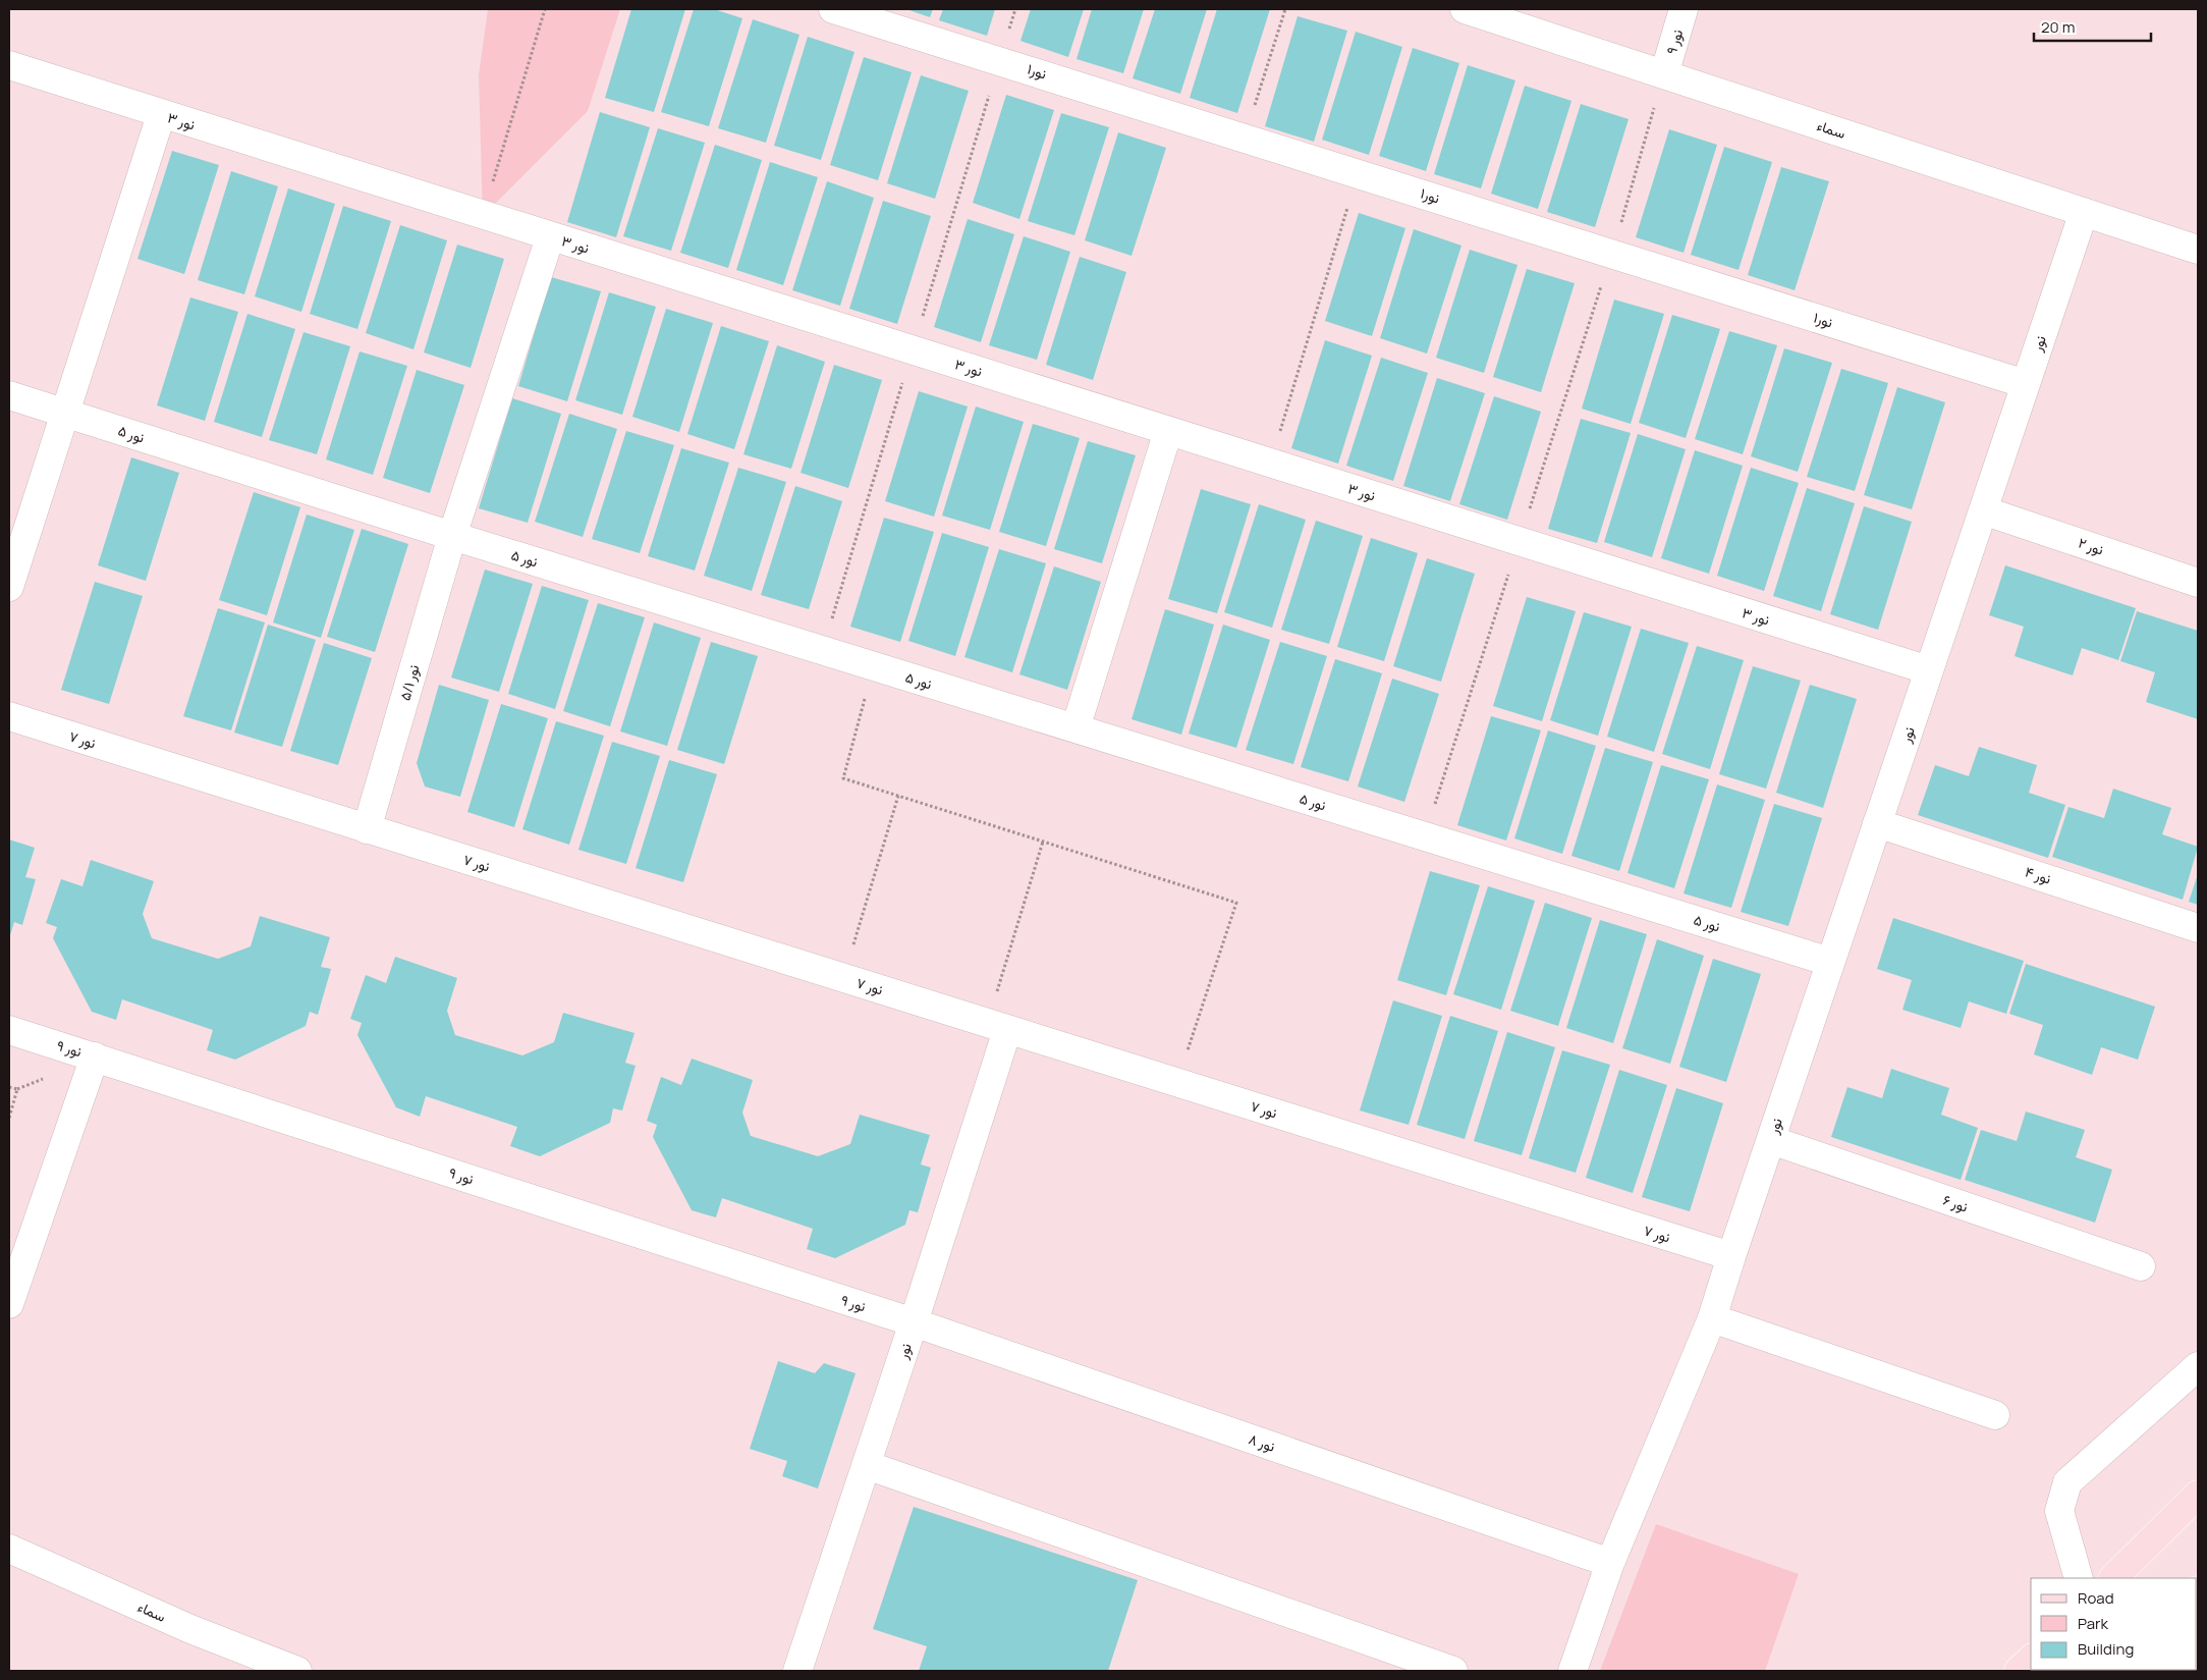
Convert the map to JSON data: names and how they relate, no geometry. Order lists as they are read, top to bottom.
{
  "streets": {
    "street": [
      "نور ۹",
      "نور۱",
      "نور ۳",
      "سماء",
      "نور",
      "نور ۵",
      "نور ۲",
      "نور ۵/۱",
      "نور ۷",
      "نور ۴",
      "نور ۶",
      "نور ۸"
    ]
  },
  "crossings": [
    ["نور ۹", "سماء"],
    ["نور ۹", "نور"],
    ["نور ۹", "نور ۸"],
    ["نور۱", "نور"],
    ["نور ۳", "نور"],
    ["نور ۳", "نور ۵/۱"],
    ["سماء", "نور"],
    ["نور", "نور ۵"],
    ["نور", "نور ۲"],
    ["نور", "نور ۷"],
    ["نور", "نور ۴"],
    ["نور", "نور ۶"],
    ["نور", "نور ۸"],
    ["نور ۵", "نور ۵/۱"],
    ["نور ۵/۱", "نور ۷"]
  ],
  "legend": ["Road", "Park", "Building"],
  "scale_bar": "20 m"
}
